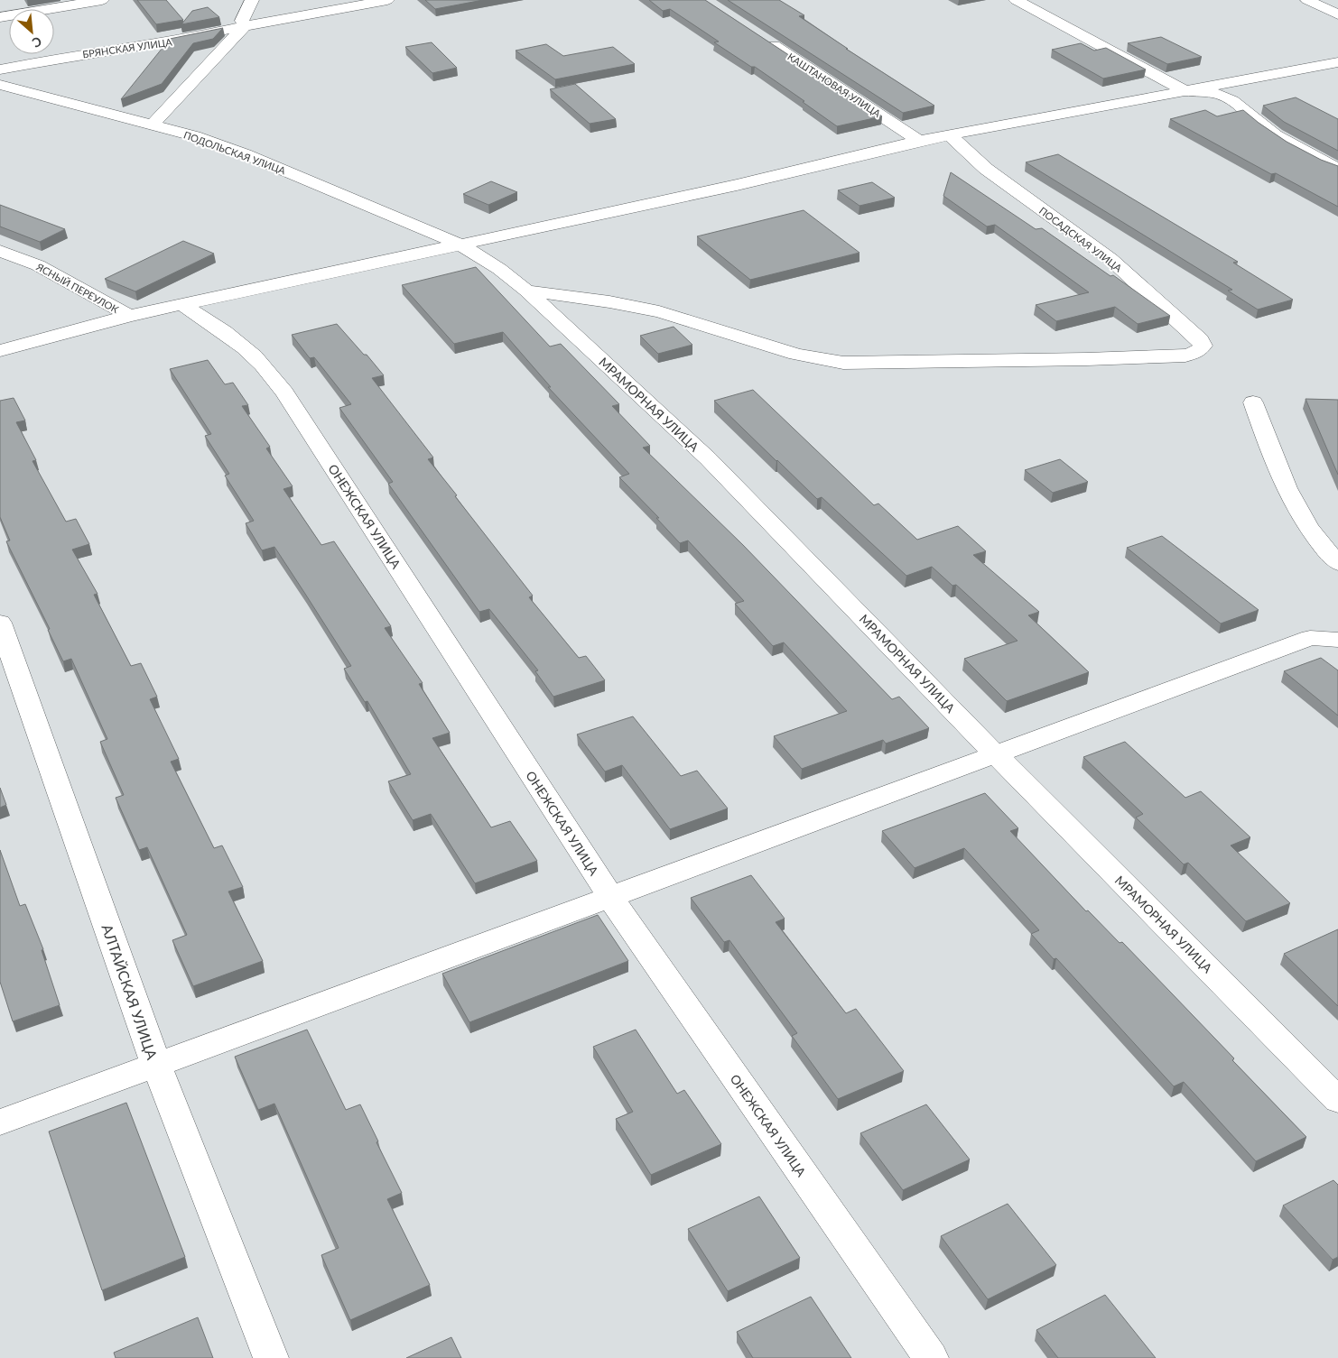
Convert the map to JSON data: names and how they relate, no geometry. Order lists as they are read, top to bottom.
{
  "streets": {
    "street": [
      "БРЯНСКАЯ УЛИЦА",
      "КАШТАНОВАЯ УЛИЦА",
      "ПОДОЛЬСКАЯ УЛИЦА",
      "ПОСАДСКАЯ УЛИЦА",
      "ЯСНЫЙ ПЕРЕУЛОК",
      "МРАМОРНАЯ УЛИЦА",
      "ОНЕЖСКАЯ УЛИЦА",
      "АЛТАЙСКАЯ УЛИЦА"
    ]
  },
  "crossings": [
    ["ПОДОЛЬСКАЯ УЛИЦА", "МРАМОРНАЯ УЛИЦА"],
    ["ПОСАДСКАЯ УЛИЦА", "МРАМОРНАЯ УЛИЦА"]
  ],
  "north": "bottom right"
}
